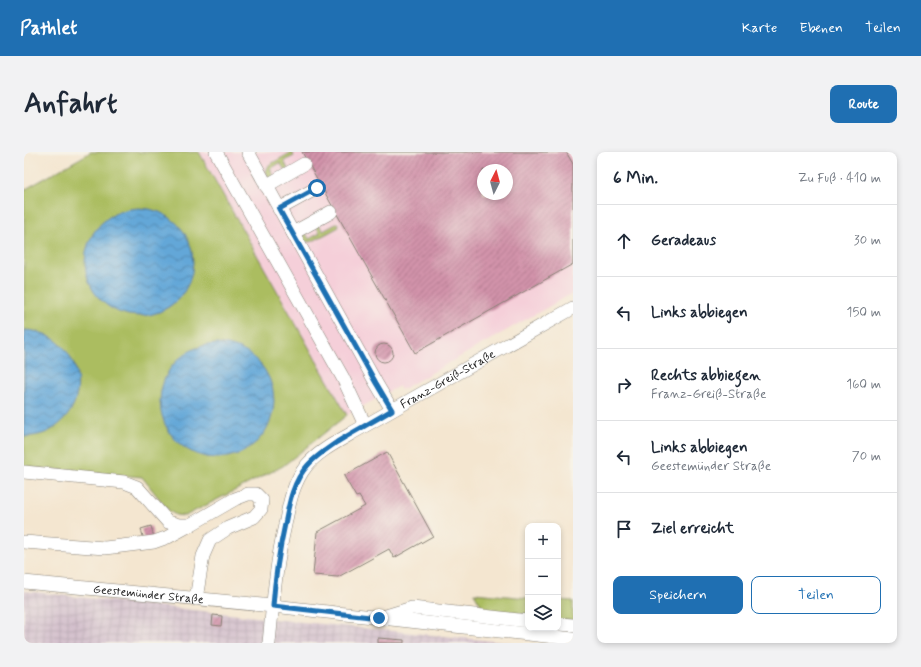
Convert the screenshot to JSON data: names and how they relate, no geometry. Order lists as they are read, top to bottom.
{
  "streets": {
    "street": ["Franz-Greiß-Straße", "Geestemünder Straße"]
  },
  "crossings": [
    ["Franz-Greiß-Straße", "Geestemünder Straße"]
  ],
  "north": "top",
  "page": {
    "header": "Pathlet",
    "nav": ["Karte", "Ebenen", "Teilen"],
    "buttons": [
      "Route",
      ["Speichern", "Teilen"]
    ],
    "title": "Anfahrt",
    "heading": ["6 Min.", "Zu Fuß · 410 m"],
    "list": [
      ["Geradeaus", "30 m"],
      ["Links abbiegen", "150 m"],
      ["Rechts abbiegen", "Franz-Greiß-Straße", "160 m"],
      ["Links abbiegen", "Geestemünder Straße", "70 m"],
      "Ziel erreicht"
    ],
    "map_buttons": ["+", "−"]
  }
}
